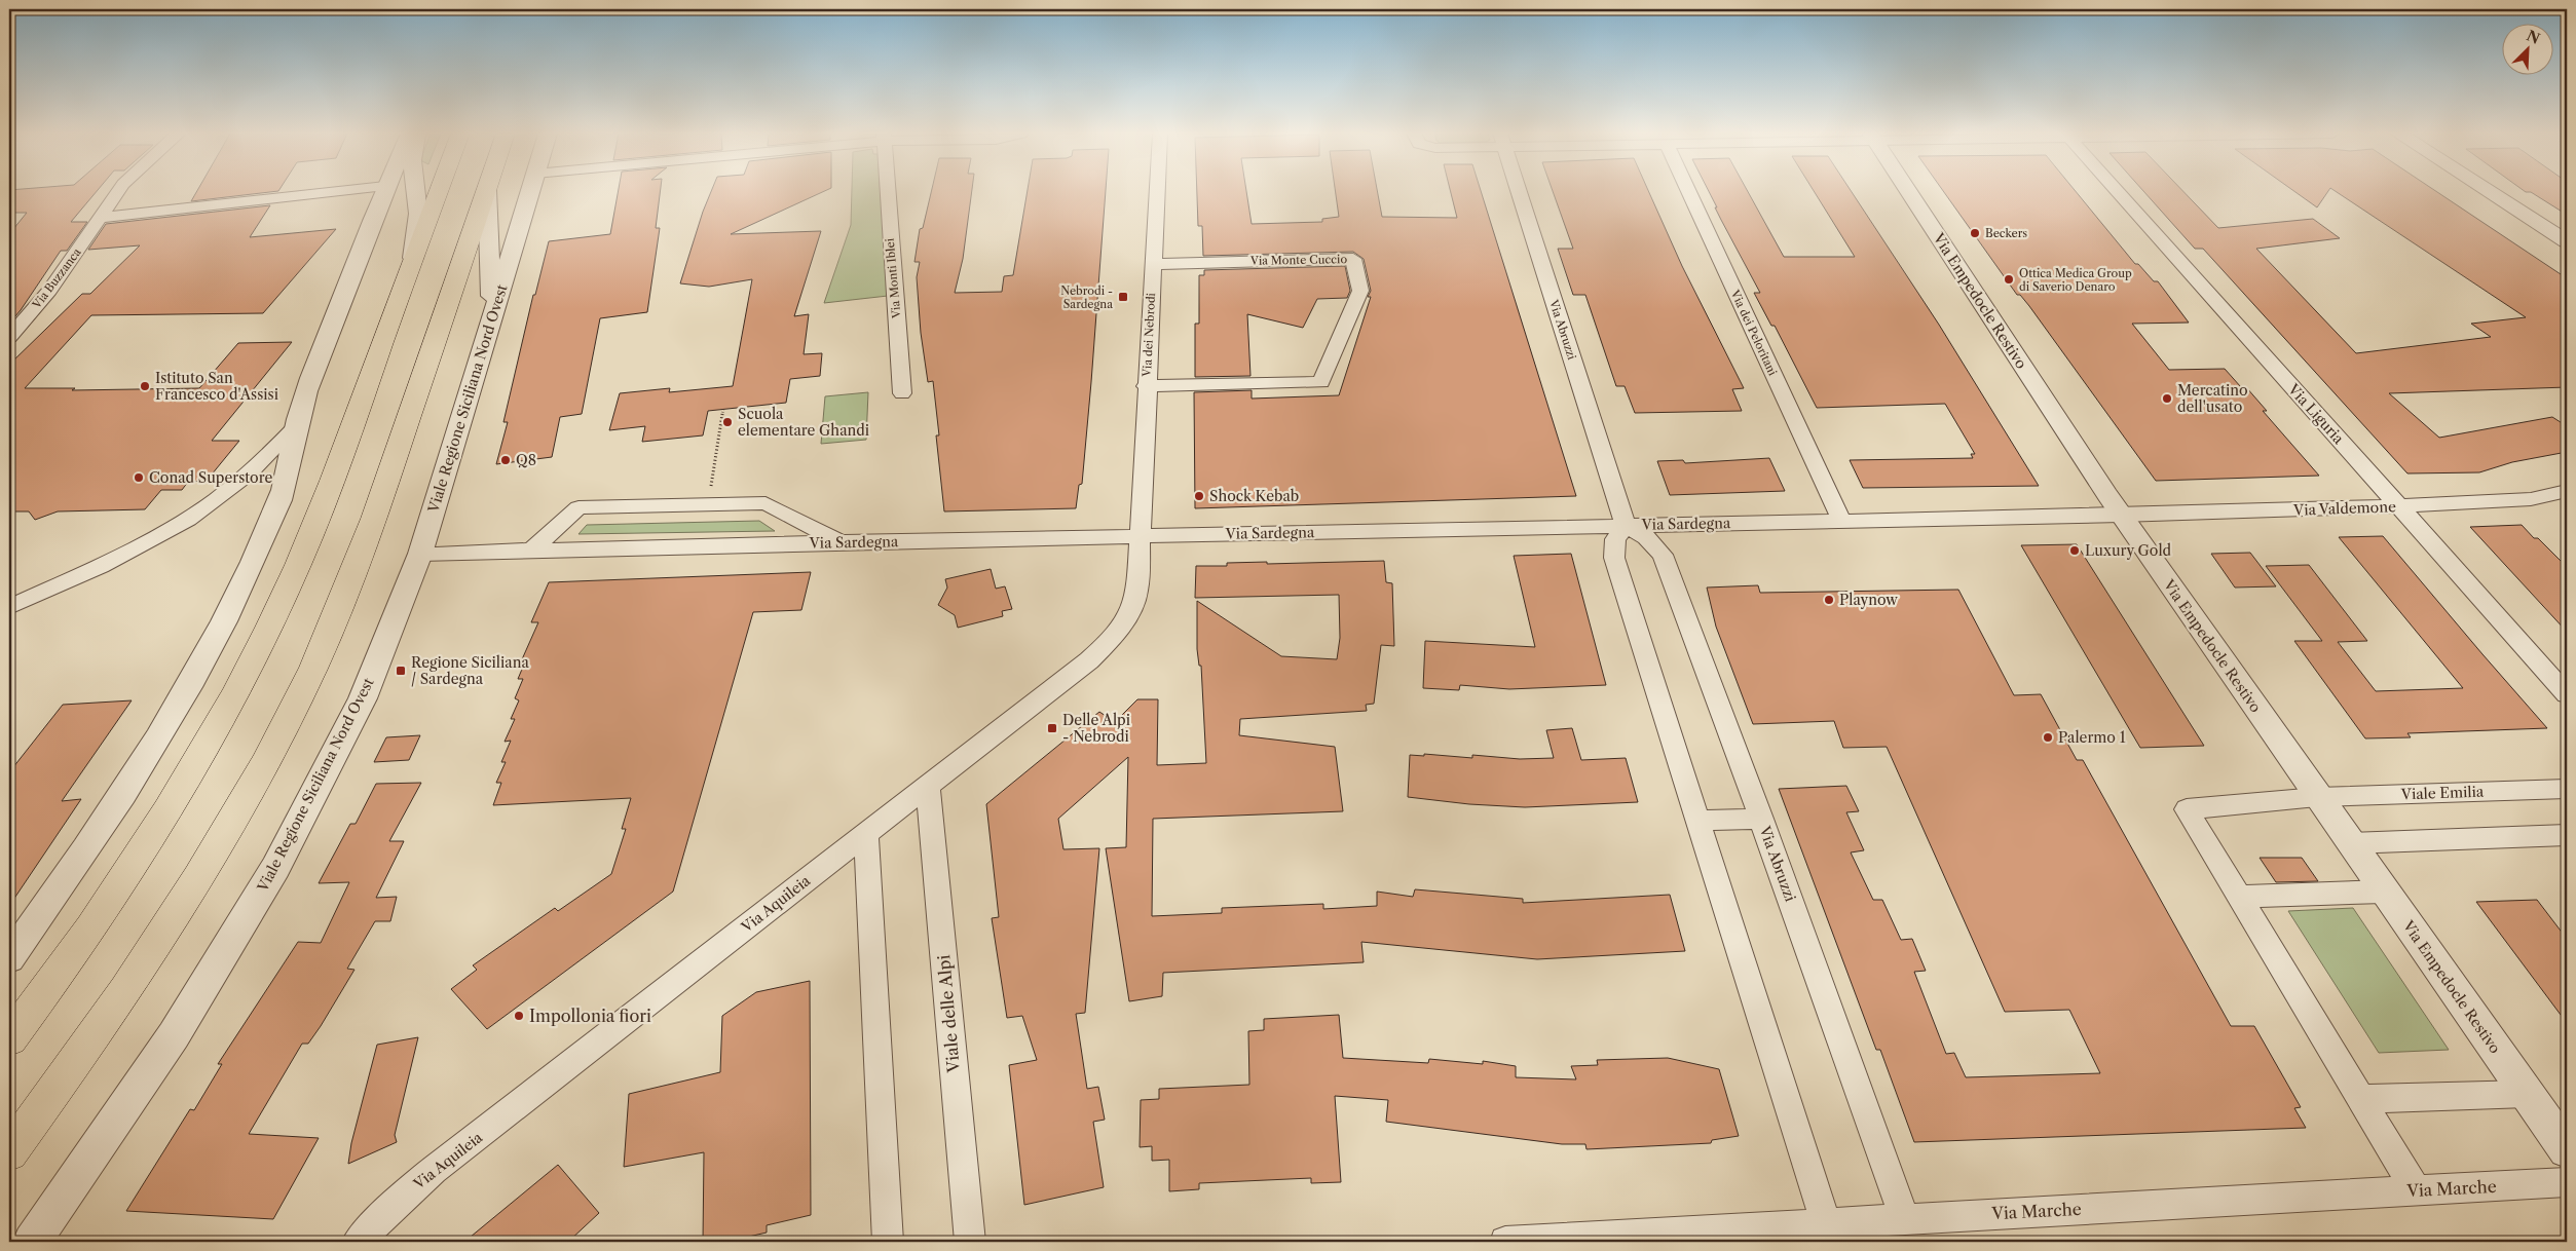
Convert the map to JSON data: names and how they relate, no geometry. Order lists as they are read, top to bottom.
{
  "streets": {
    "street": [
      "Via Monte Cuccio",
      "Via Buzzanca",
      "Via Monti Iblei",
      "Via Empedocle Restivo",
      "Via Abruzzi",
      "Via dei Peloritani",
      "Via dei Nebrodi",
      "Viale Regione Siciliana Nord Ovest",
      "Via Liguria",
      "Via Valdemone",
      "Via Sardegna",
      "Viale Emilia",
      "Via Aquileia",
      "Viale delle Alpi",
      "Via Marche"
    ]
  },
  "crossings": [
    ["Via Monte Cuccio", "Via dei Nebrodi"],
    ["Via Empedocle Restivo", "Via Valdemone"],
    ["Via Empedocle Restivo", "Via Sardegna"],
    ["Via Empedocle Restivo", "Viale Emilia"],
    ["Via Abruzzi", "Via Sardegna"],
    ["Via Abruzzi", "Via Marche"],
    ["Via dei Peloritani", "Via Sardegna"],
    ["Via dei Nebrodi", "Via Sardegna"],
    ["Via dei Nebrodi", "Via Aquileia"],
    ["Viale Regione Siciliana Nord Ovest", "Via Sardegna"],
    ["Via Liguria", "Via Valdemone"],
    ["Via Valdemone", "Via Sardegna"],
    ["Via Sardegna", "Via Aquileia"],
    ["Via Aquileia", "Viale delle Alpi"]
  ],
  "places": {
    "other": [
      "Beckers",
      "Ottica Medica Group di Saverio Denaro",
      "Istituto San Francesco d'Assisi",
      "Mercatino dell'usato",
      "Scuola elementare Ghandi",
      "Q8",
      "Conad Superstore",
      "Shock Kebab",
      "Luxury Gold",
      "Playnow",
      "Palermo 1",
      "Impollonia fiori"
    ],
    "transit": ["Nebrodi - Sardegna", "Regione Siciliana / Sardegna", "Delle Alpi - Nebrodi"]
  },
  "north": "top right"
}
